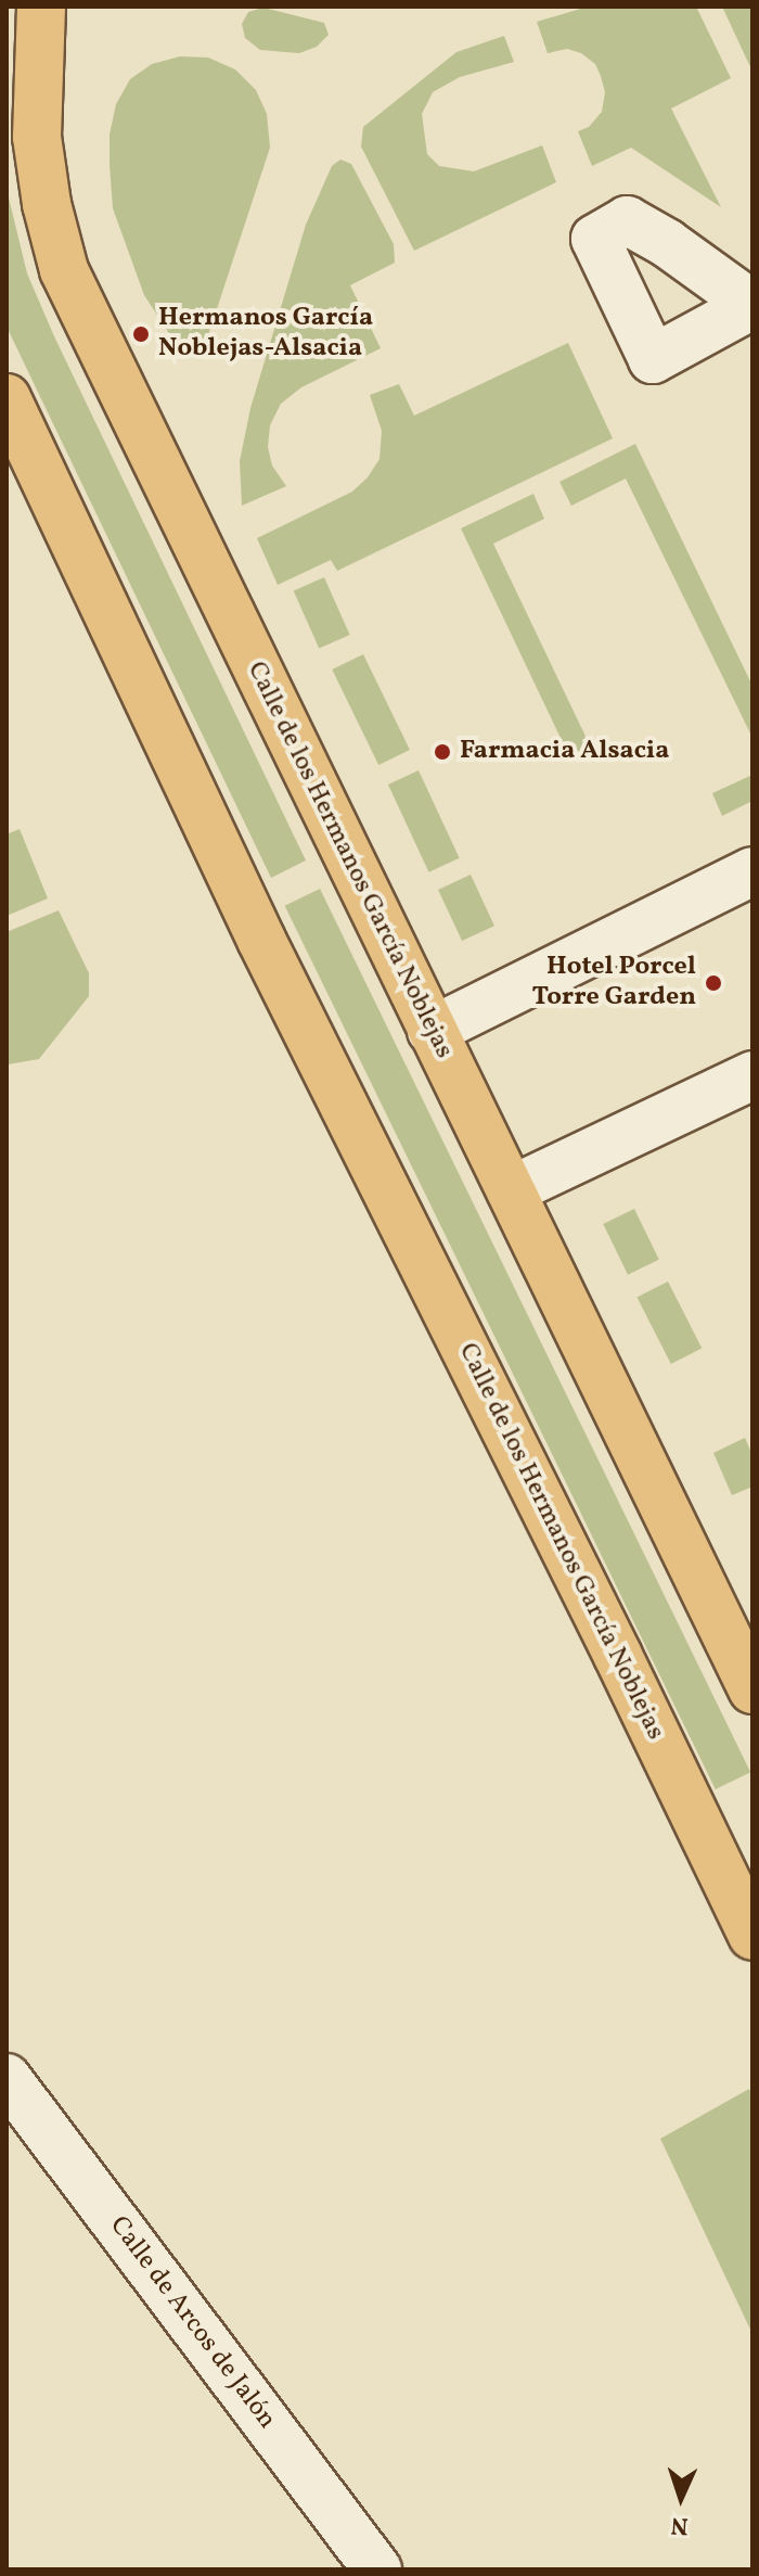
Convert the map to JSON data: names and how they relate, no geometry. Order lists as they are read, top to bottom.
{
  "streets": {
    "main road": ["Calle de los Hermanos García Noblejas"],
    "street": ["Calle de Arcos de Jalón"]
  },
  "places": ["Hermanos García Noblejas-Alsacia", "Farmacia Alsacia", "Hotel Porcel Torre Garden"],
  "north": "bottom"
}
